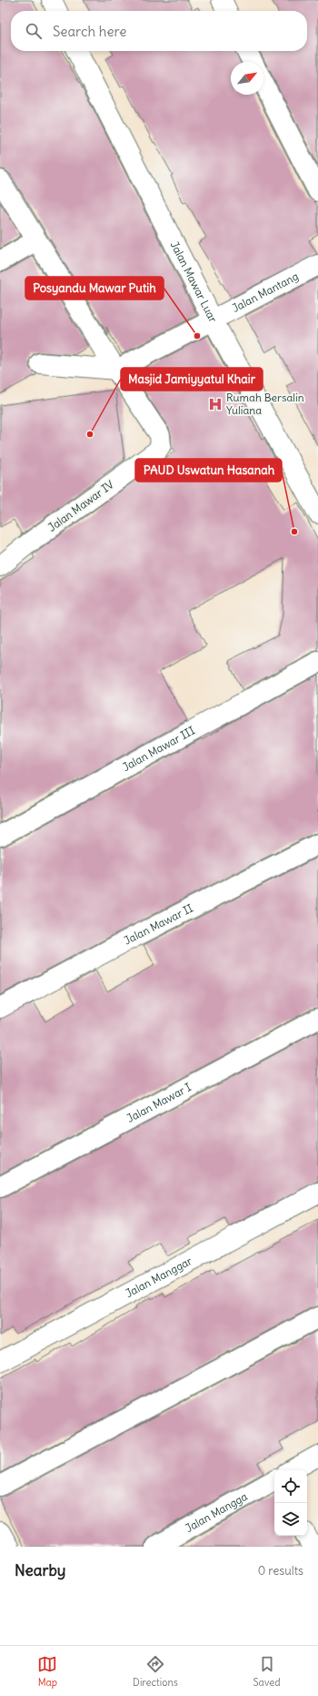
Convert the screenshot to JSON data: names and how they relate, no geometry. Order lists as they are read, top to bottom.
{
  "streets": {
    "street": [
      "Jalan Mawar Luar",
      "Jalan Mantang",
      "Jalan Mawar IV",
      "Jalan Mawar III",
      "Jalan Mawar II",
      "Jalan Mawar I",
      "Jalan Manggar",
      "Jalan Mangga"
    ]
  },
  "crossings": [
    ["Jalan Mawar Luar", "Jalan Mantang"],
    ["Jalan Mantang", "Jalan Mawar IV"]
  ],
  "places": {
    "other": ["Posyandu Mawar Putih", "Masjid Jamiyyatul Khair", "PAUD Uswatun Hasanah"],
    "hospital": ["Rumah Bersalin Yuliana"]
  },
  "north": "top right",
  "page": {
    "search": "Search here",
    "heading": ["Nearby", "0 results"],
    "nav": ["Map", "Directions", "Saved"]
  }
}
